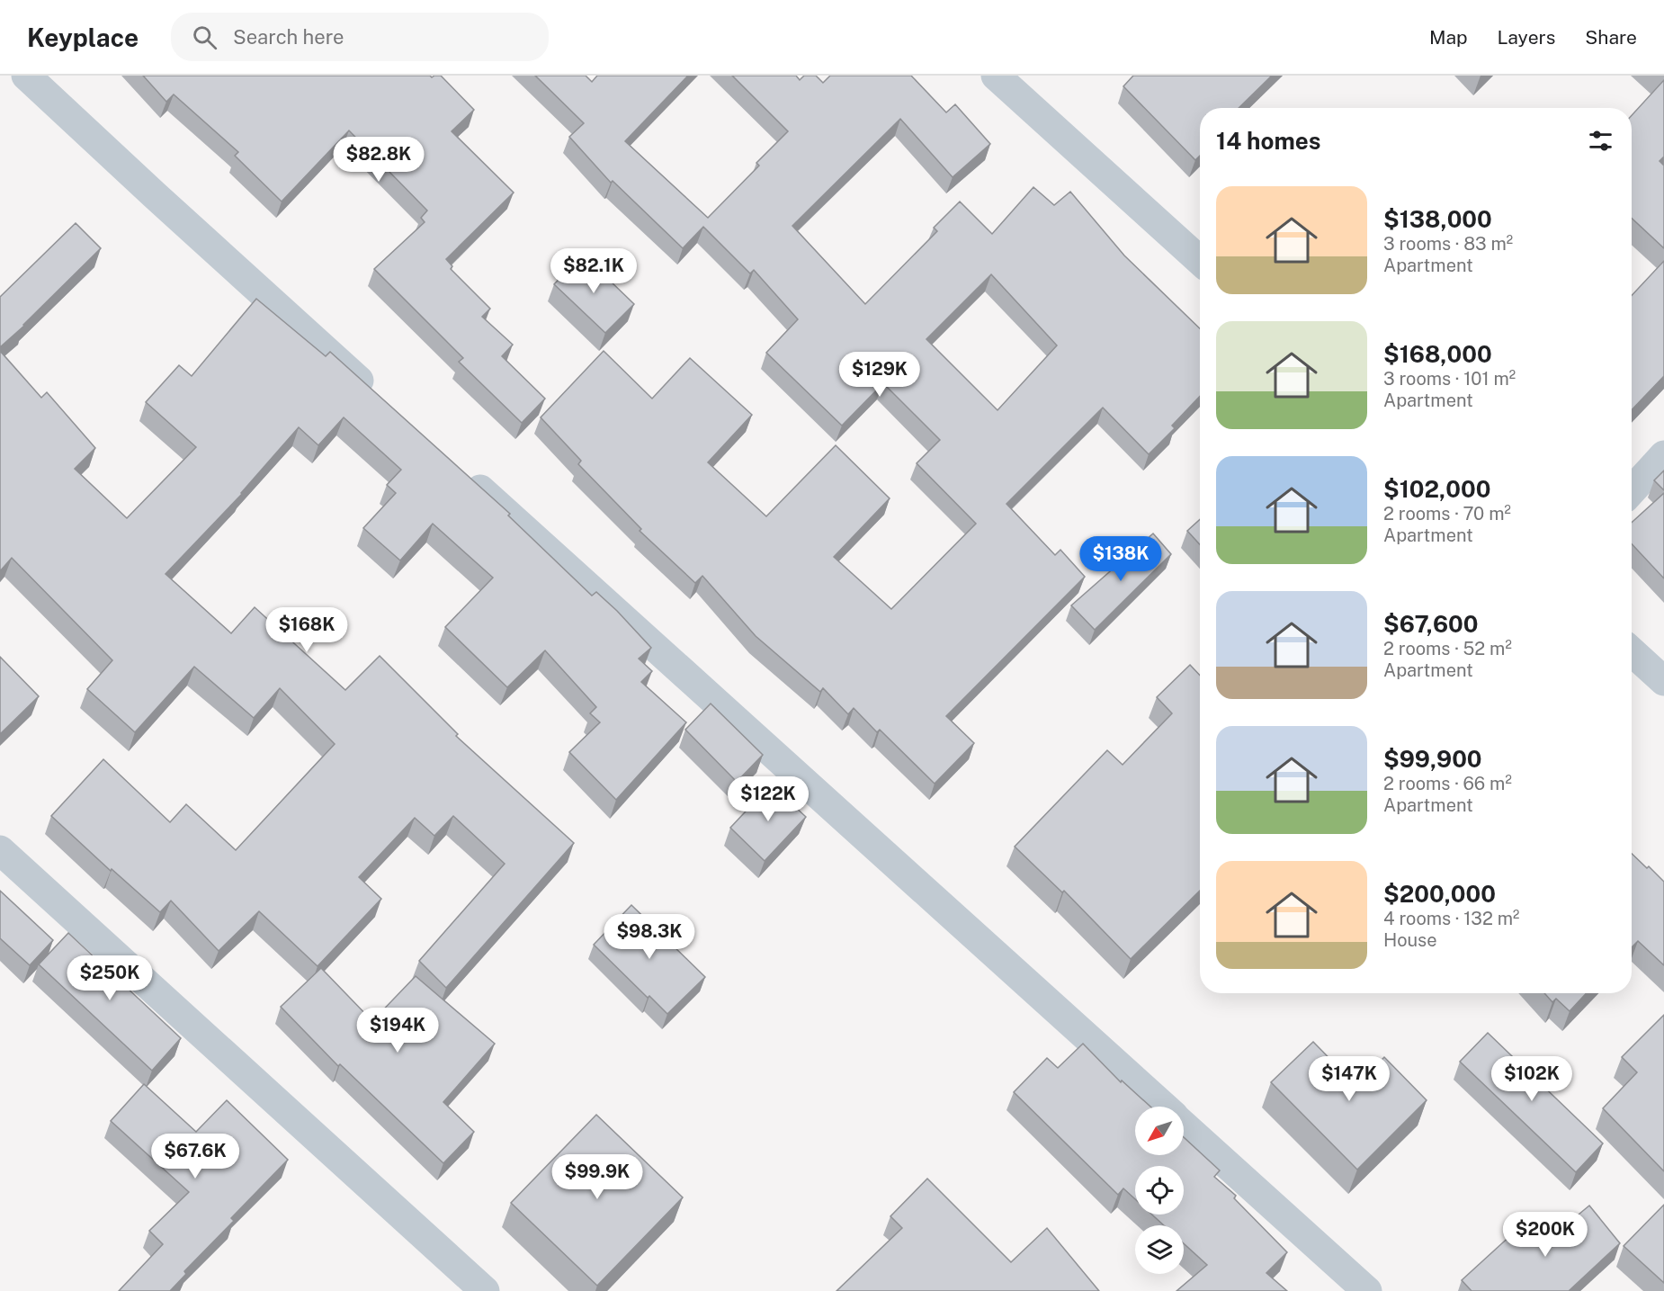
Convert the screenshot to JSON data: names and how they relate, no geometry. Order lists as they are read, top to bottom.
{
  "north": "bottom left",
  "page": {
    "header": "Keyplace",
    "search": "Search here",
    "nav": ["Map", "Layers", "Share"],
    "heading": "14 homes",
    "price": [
      "$82.8K",
      "$82.1K",
      "$129K",
      "$138K",
      "$168K",
      "$122K",
      "$98.3K",
      "$250K",
      "$194K",
      "$147K",
      "$102K",
      "$67.6K",
      "$99.9K",
      "$200K"
    ],
    "list": [
      {
        "name": "$138,000",
        "note": "3 rooms · 83 m² · Apartment"
      },
      {
        "name": "$168,000",
        "note": "3 rooms · 101 m² · Apartment"
      },
      {
        "name": "$102,000",
        "note": "2 rooms · 70 m² · Apartment"
      },
      {
        "name": "$67,600",
        "note": "2 rooms · 52 m² · Apartment"
      },
      {
        "name": "$99,900",
        "note": "2 rooms · 66 m² · Apartment"
      },
      {
        "name": "$200,000",
        "note": "4 rooms · 132 m² · House"
      }
    ]
  }
}
